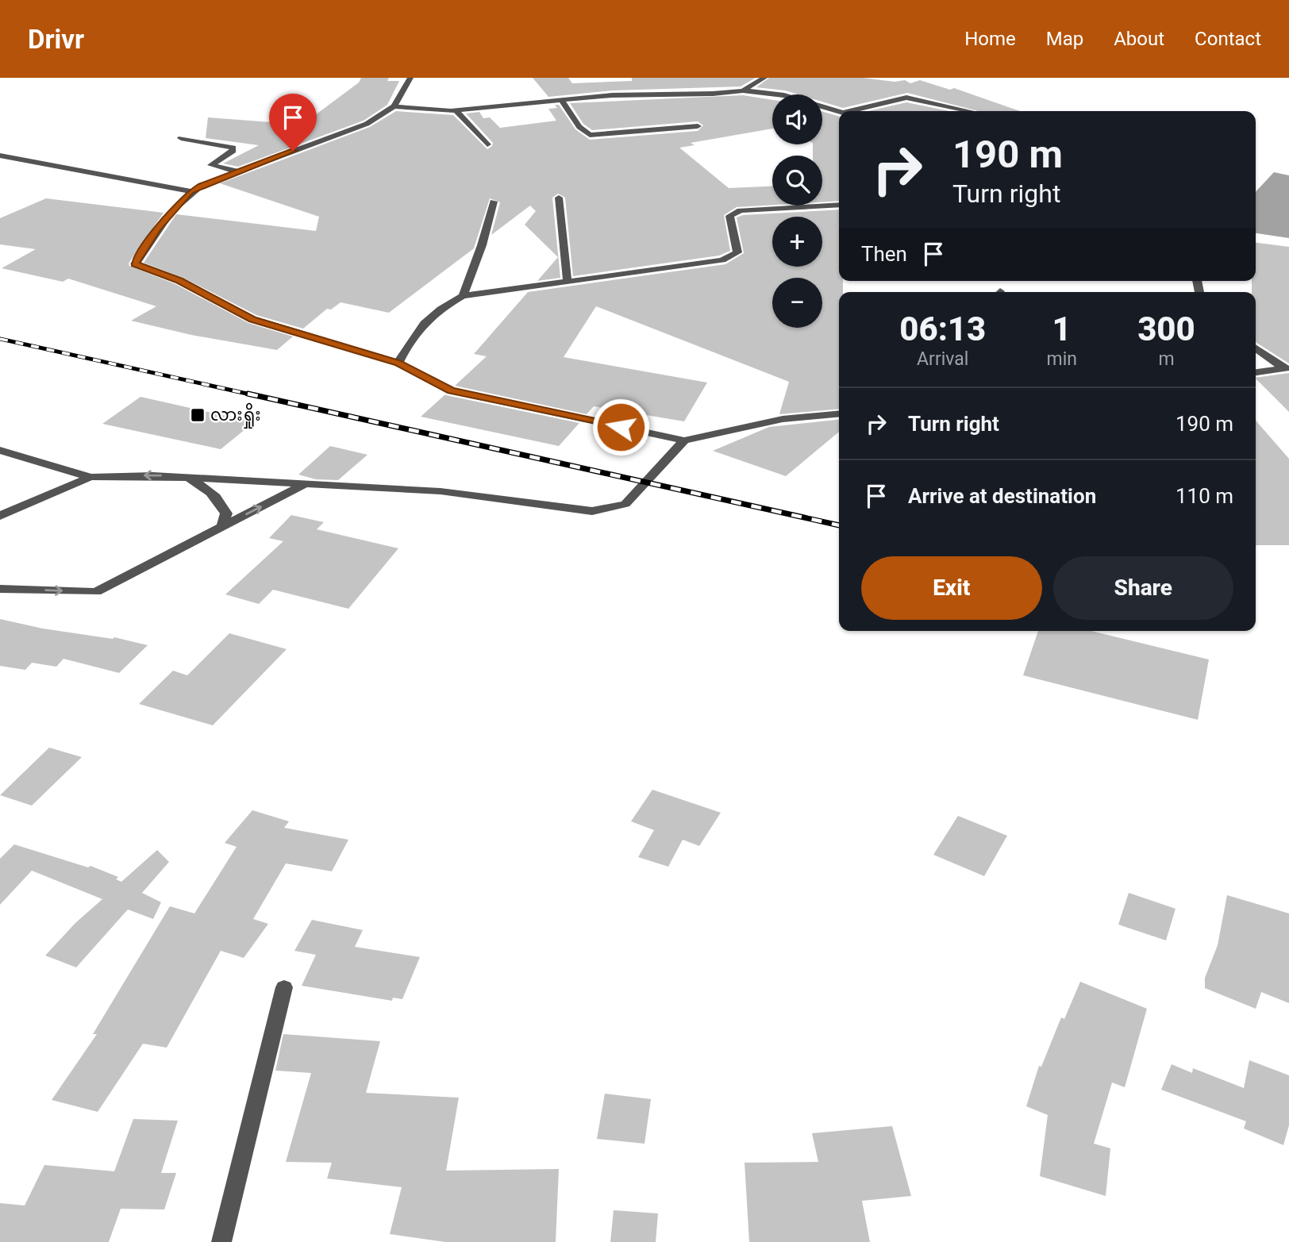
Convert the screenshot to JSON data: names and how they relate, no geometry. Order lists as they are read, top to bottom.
{
  "places": {
    "transit": ["လားရှိုး"]
  },
  "page": {
    "header": "Drivr",
    "nav": [
      "Home",
      "Map",
      "About",
      "Contact"
    ],
    "map_buttons": ["+", "−"],
    "turn": ["190 m", "Turn right"],
    "then": "Then",
    "eta": [
      "06:13",
      "Arrival",
      "1",
      "min",
      "300",
      "m"
    ],
    "list": [
      {
        "name": "Turn right",
        "value": "190 m"
      },
      {
        "name": "Arrive at destination",
        "value": "110 m"
      }
    ],
    "buttons": ["Exit", "Share"]
  }
}
